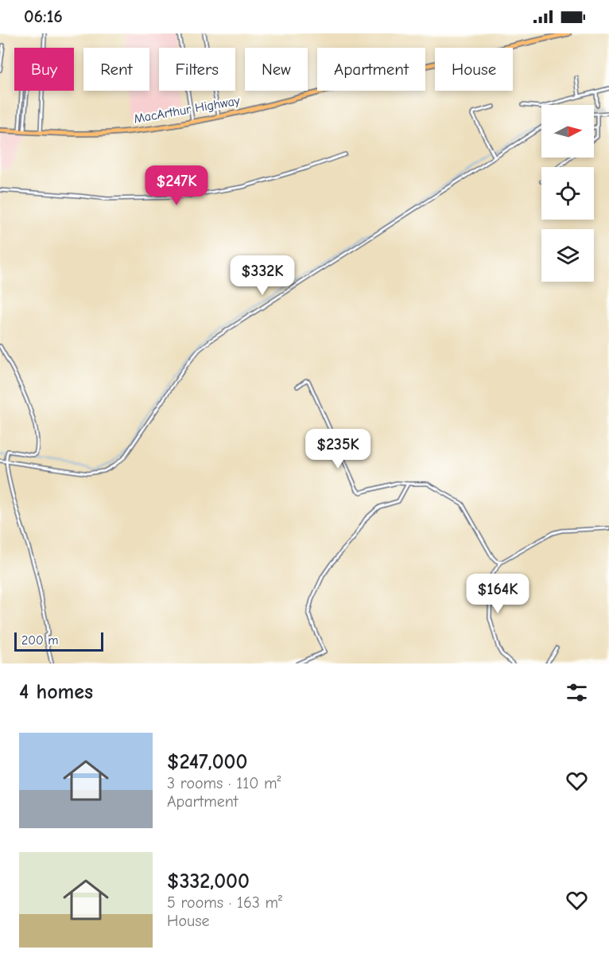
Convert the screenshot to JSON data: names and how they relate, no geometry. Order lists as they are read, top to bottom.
{
  "streets": {
    "highway": ["MacArthur Highway"]
  },
  "scale_bar": "200 m",
  "north": "right",
  "page": {
    "status": "06:16",
    "chip": [
      "Buy",
      "Rent",
      "Filters",
      "New",
      "Apartment",
      "House"
    ],
    "price": [
      "$247K",
      "$332K",
      "$235K",
      "$164K"
    ],
    "scale": "200 m",
    "heading": "4 homes",
    "list": [
      {
        "name": "$247,000",
        "note": "3 rooms · 110 m² · Apartment"
      },
      {
        "name": "$332,000",
        "note": "5 rooms · 163 m² · House"
      }
    ]
  }
}
